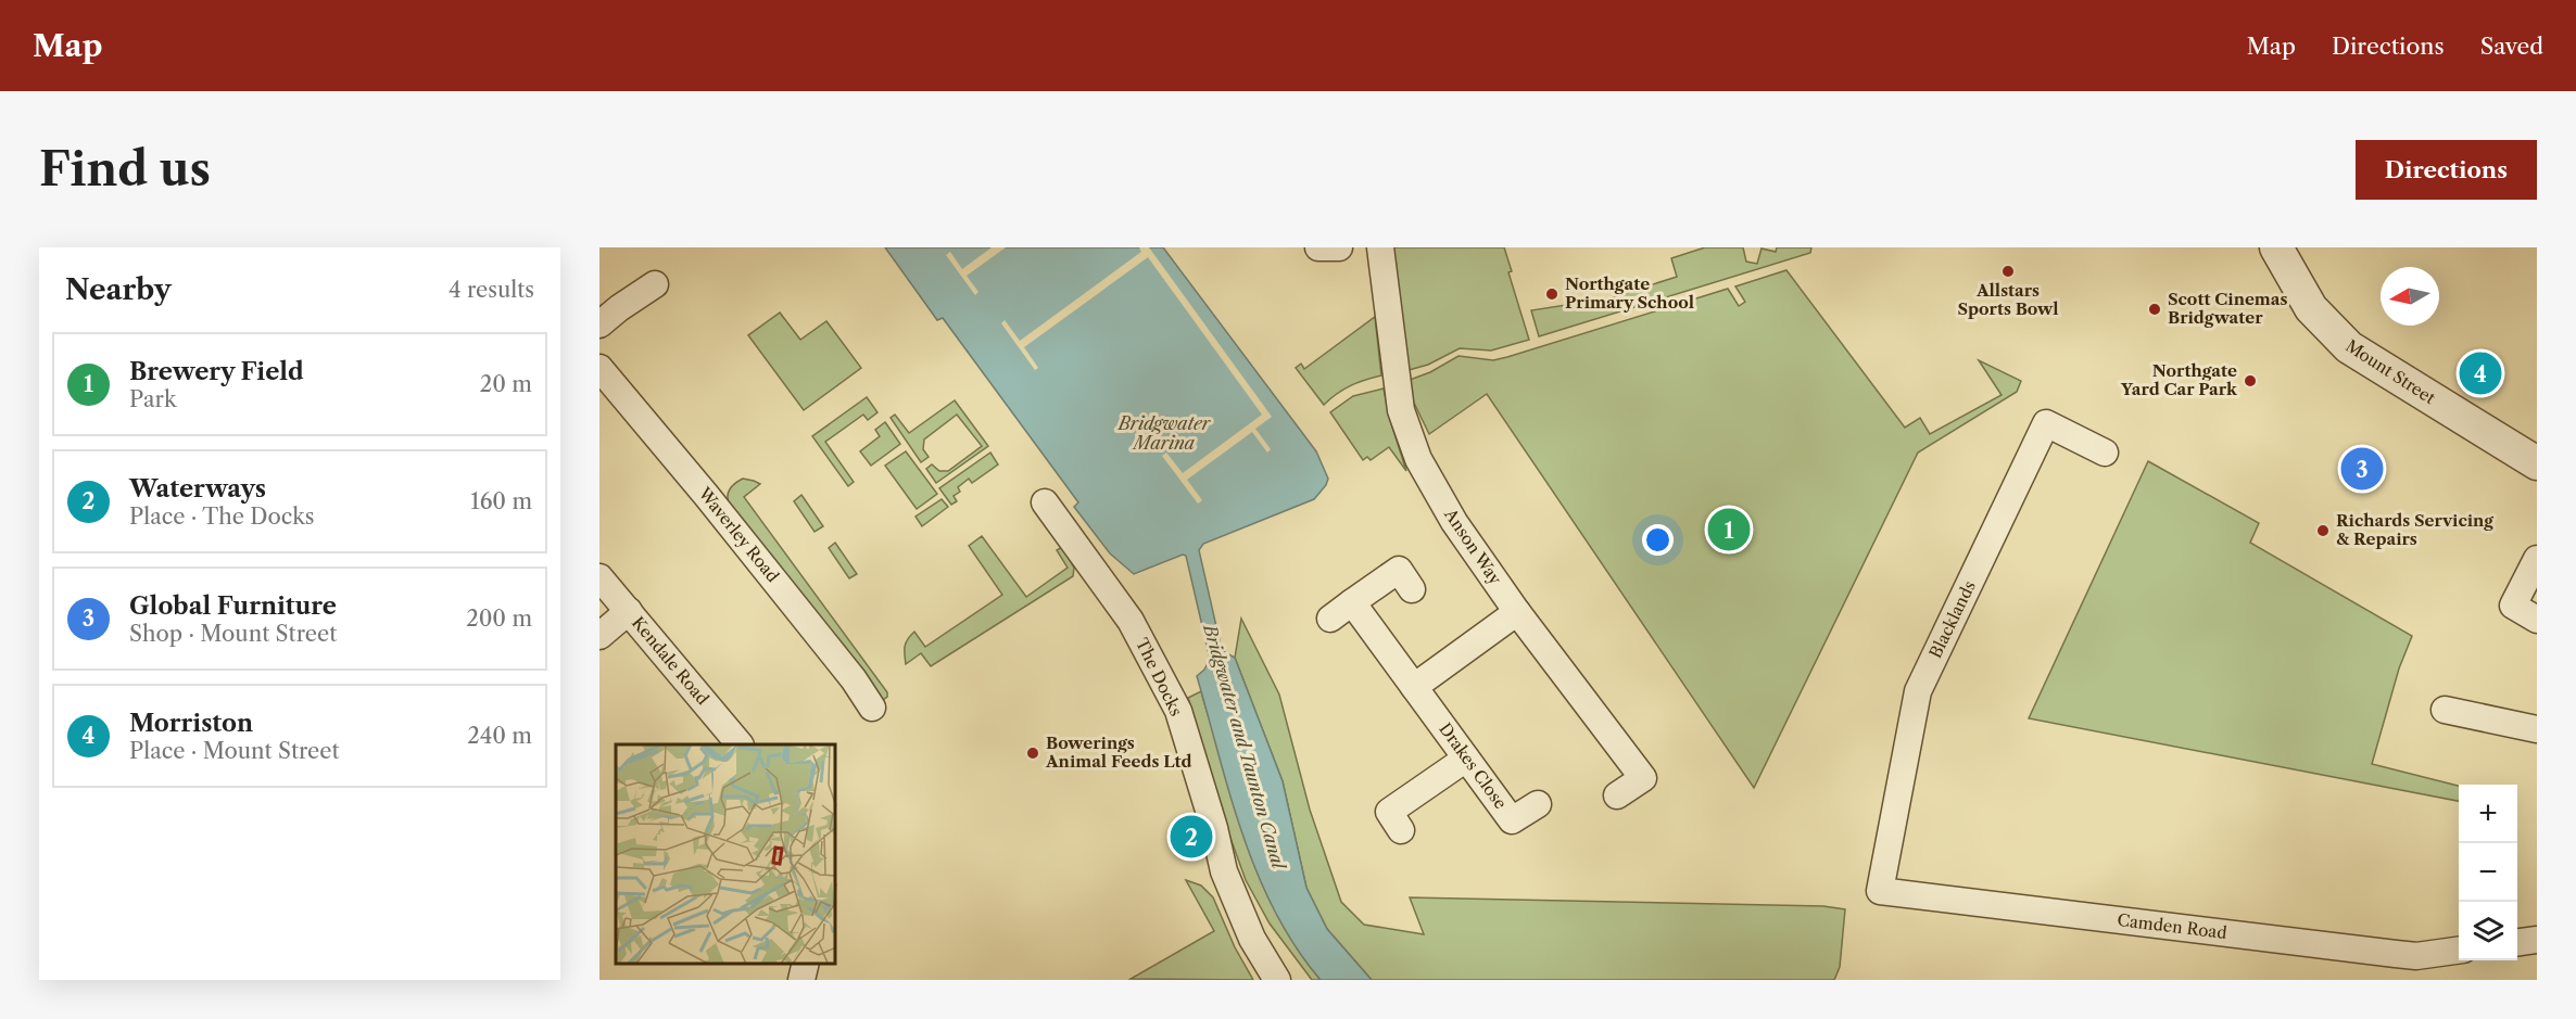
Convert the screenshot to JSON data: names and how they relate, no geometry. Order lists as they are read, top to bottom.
{
  "streets": {
    "street": [
      "Mount Street",
      "Waverley Road",
      "Anson Way",
      "Blacklands",
      "Kendale Road",
      "The Docks",
      "Drakes Close",
      "Camden Road"
    ]
  },
  "crossings": [
    ["Blacklands", "Camden Road"]
  ],
  "water": ["Bridgwater Marina", "Bridgwater and Taunton Canal"],
  "places": [
    "Allstars Sports Bowl",
    "Northgate Primary School",
    "Scott Cinemas Bridgwater",
    "Northgate Yard Car Park",
    "Richards Servicing & Repairs",
    "Bowerings Animal Feeds Ltd"
  ],
  "north": "left",
  "page": {
    "header": "Map",
    "nav": ["Map", "Directions", "Saved"],
    "buttons": "Directions",
    "title": "Find us",
    "heading": ["Nearby", "4 results"],
    "list": [
      {
        "mark": "1",
        "name": "Brewery Field",
        "note": "Park",
        "value": "20 m"
      },
      {
        "mark": "2",
        "name": "Waterways",
        "note": "Place · The Docks",
        "value": "160 m"
      },
      {
        "mark": "3",
        "name": "Global Furniture",
        "note": "Shop · Mount Street",
        "value": "200 m"
      },
      {
        "mark": "4",
        "name": "Morriston",
        "note": "Place · Mount Street",
        "value": "240 m"
      }
    ],
    "pins": [
      "4",
      "3",
      "1",
      "2"
    ],
    "map_buttons": ["+", "−"]
  }
}
